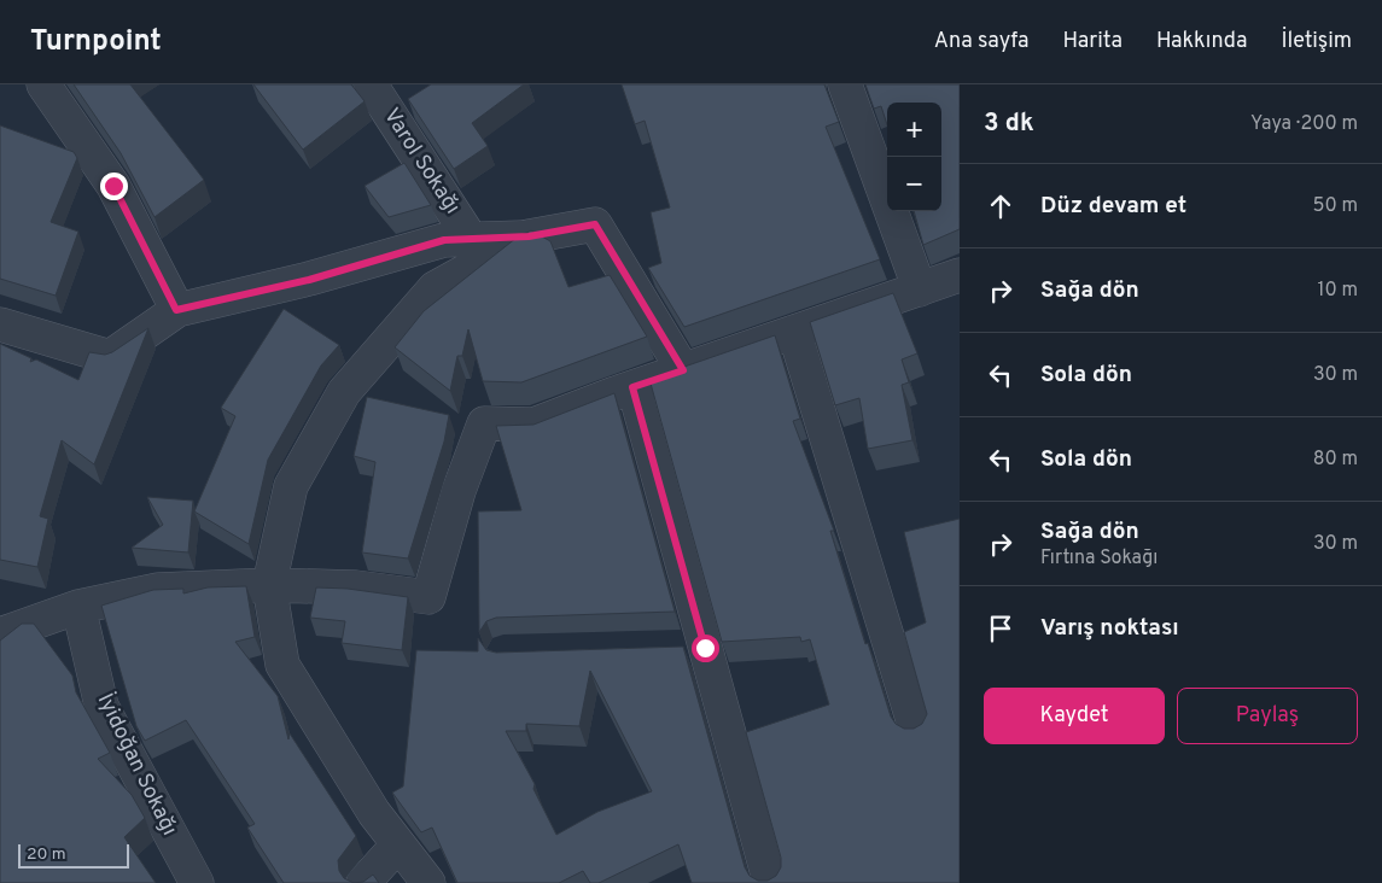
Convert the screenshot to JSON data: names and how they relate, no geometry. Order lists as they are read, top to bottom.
{
  "streets": {
    "street": ["Varol Sokağı", "İyidoğan Sokağı"]
  },
  "scale_bar": "20 m",
  "page": {
    "header": "Turnpoint",
    "nav": [
      "Ana sayfa",
      "Harita",
      "Hakkında",
      "İletişim"
    ],
    "heading": ["3 dk", "Yaya · 200 m"],
    "map_buttons": ["+", "−"],
    "list": [
      ["Düz devam et", "50 m"],
      ["Sağa dön", "10 m"],
      ["Sola dön", "30 m"],
      ["Sola dön", "80 m"],
      ["Sağa dön", "Fırtına Sokağı", "30 m"],
      "Varış noktası"
    ],
    "buttons": ["Kaydet", "Paylaş"],
    "scale": "20 m"
  }
}
